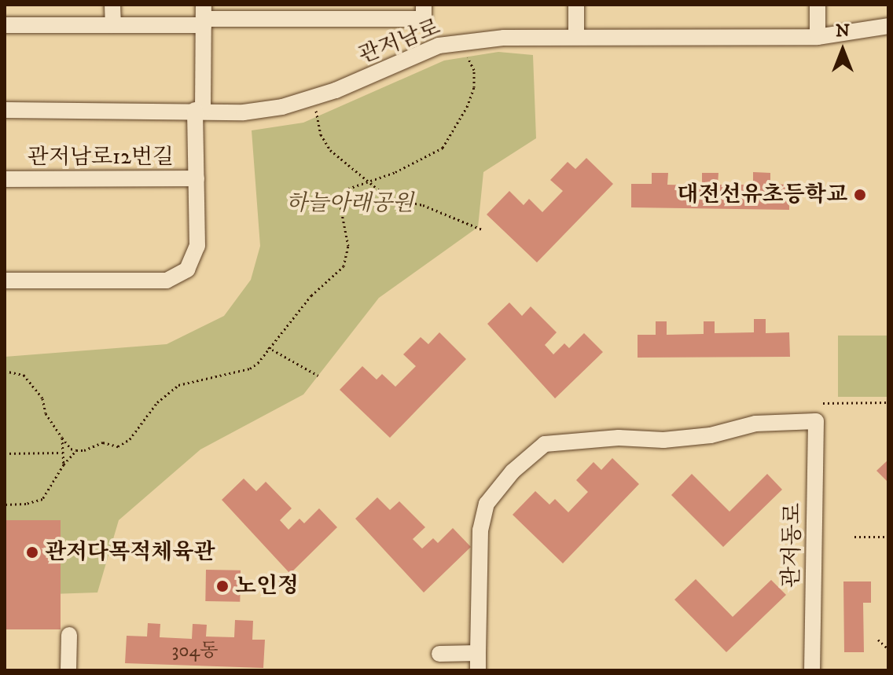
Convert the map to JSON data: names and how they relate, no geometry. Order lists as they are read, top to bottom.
{
  "streets": {
    "street": ["관저남로", "관저남로12번길", "관저동로"]
  },
  "crossings": [
    ["관저남로", "관저남로12번길"]
  ],
  "parks": ["하늘아래공원"],
  "places": ["대전선유초등학교", "관저다목적체육관", "노인정"],
  "house_numbers": ["304동"],
  "north": "top"
}
